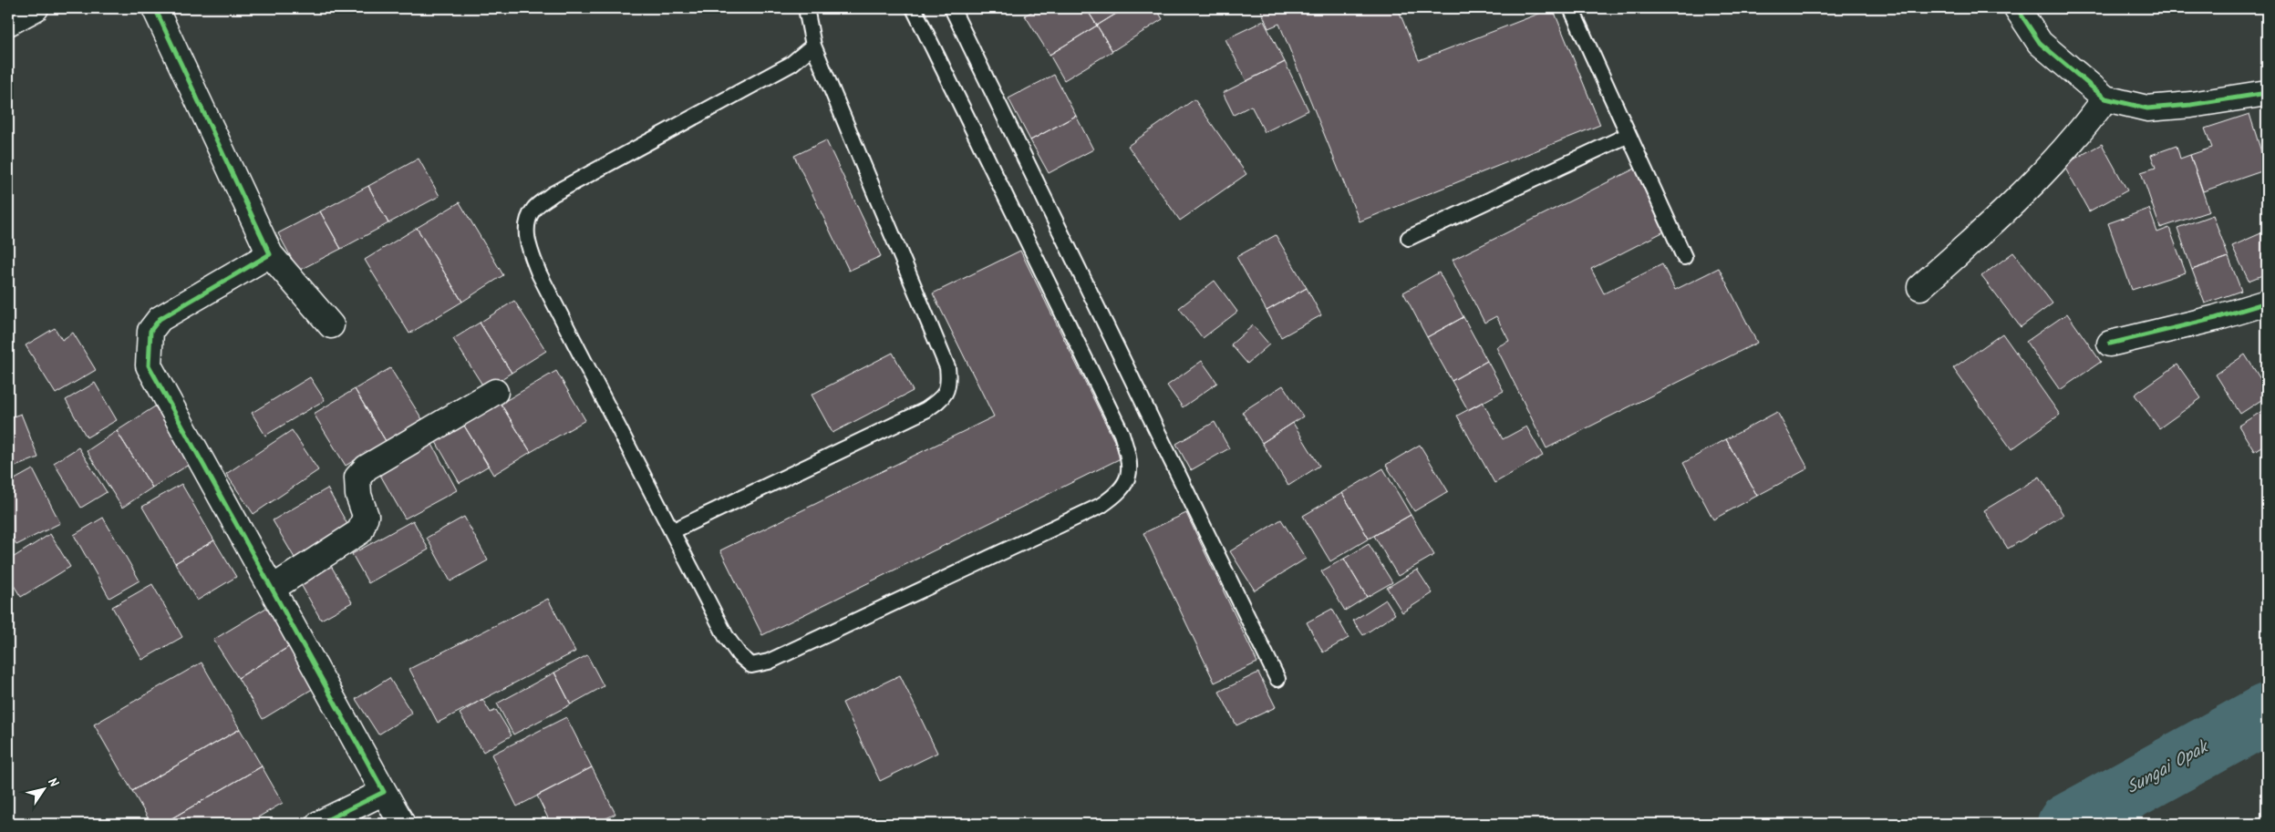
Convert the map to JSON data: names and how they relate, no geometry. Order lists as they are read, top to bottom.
{
  "water": ["Sungai Opak"],
  "north": "top right"
}
